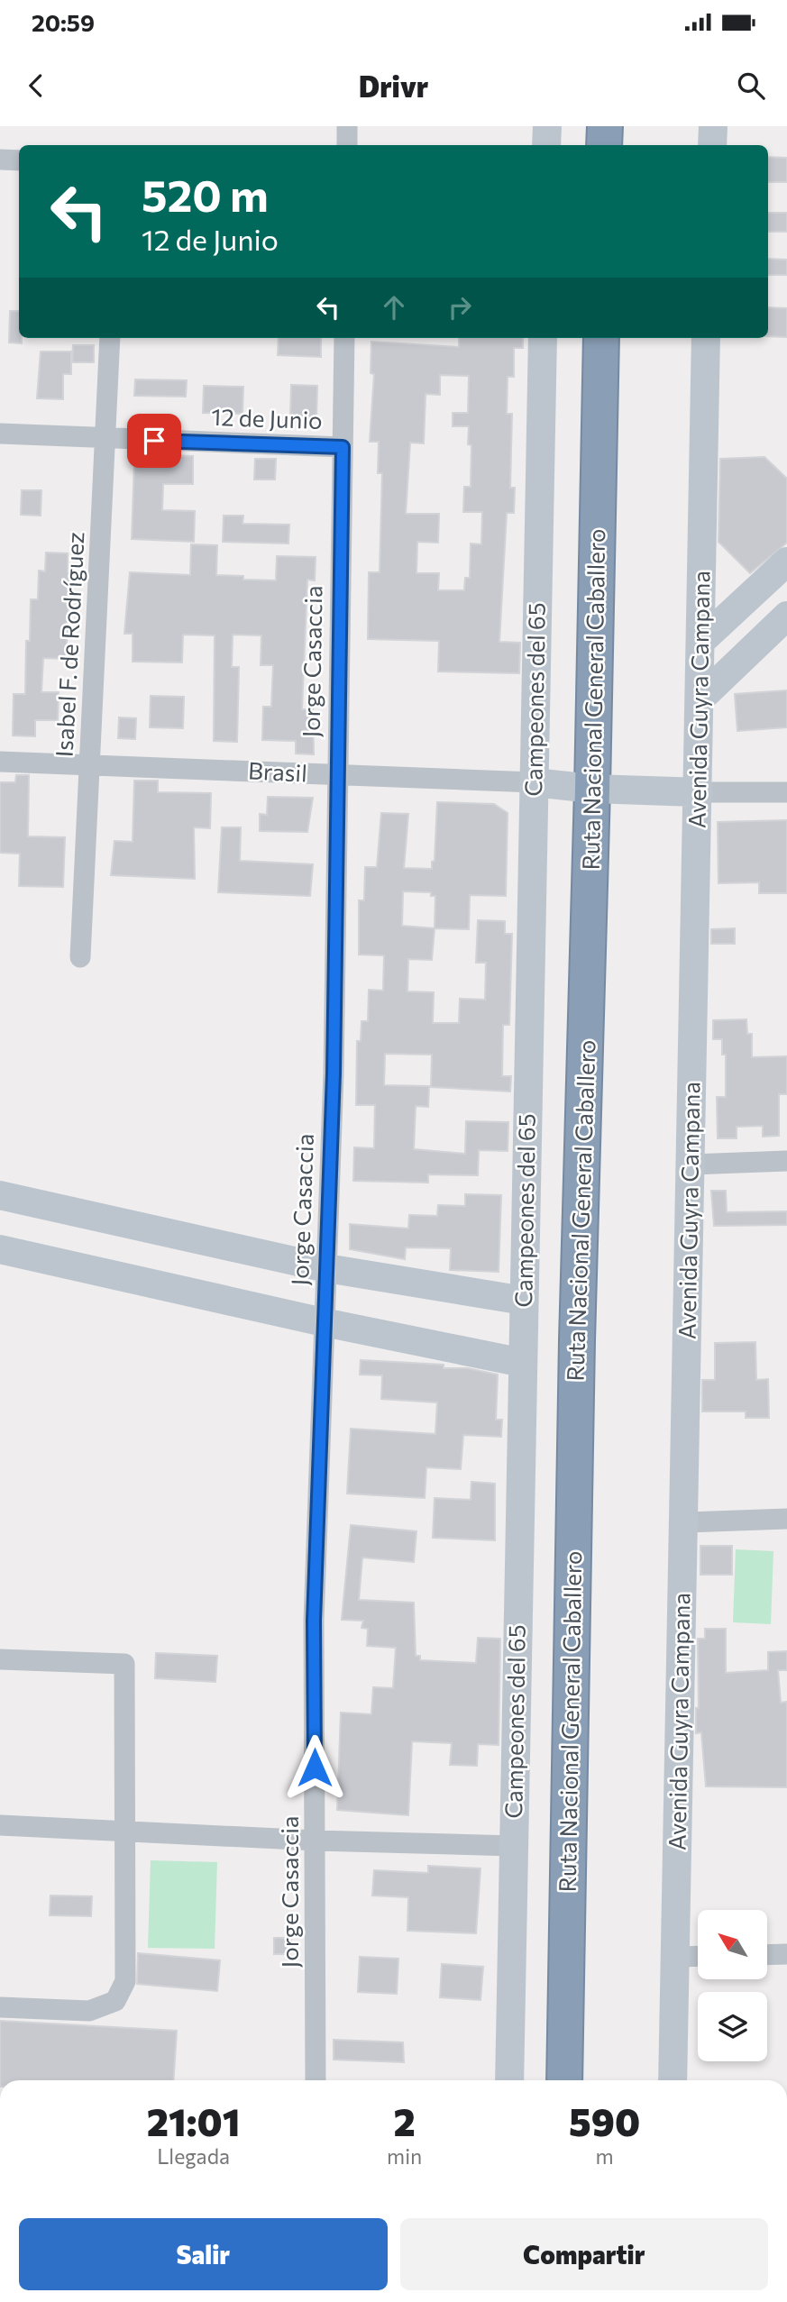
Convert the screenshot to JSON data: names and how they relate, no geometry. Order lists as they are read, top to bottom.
{
  "streets": {
    "highway": ["Ruta Nacional General Caballero"],
    "street": [
      "12 de Junio",
      "Isabel F. de Rodríguez",
      "Jorge Casaccia",
      "Campeones del 65",
      "Avenida Guyra Campana",
      "Brasil"
    ]
  },
  "crossings": [
    ["12 de Junio", "Isabel F. de Rodríguez"],
    ["12 de Junio", "Jorge Casaccia"],
    ["Isabel F. de Rodríguez", "Brasil"],
    ["Jorge Casaccia", "Brasil"],
    ["Campeones del 65", "Brasil"],
    ["Ruta Nacional General Caballero", "Brasil"],
    ["Avenida Guyra Campana", "Brasil"]
  ],
  "north": "top left",
  "page": {
    "status": "20:59",
    "header": "Drivr",
    "turn": ["520 m", "12 de Junio"],
    "eta": [
      "21:01",
      "Llegada",
      "2",
      "min",
      "590",
      "m"
    ],
    "buttons": ["Salir", "Compartir"]
  }
}
